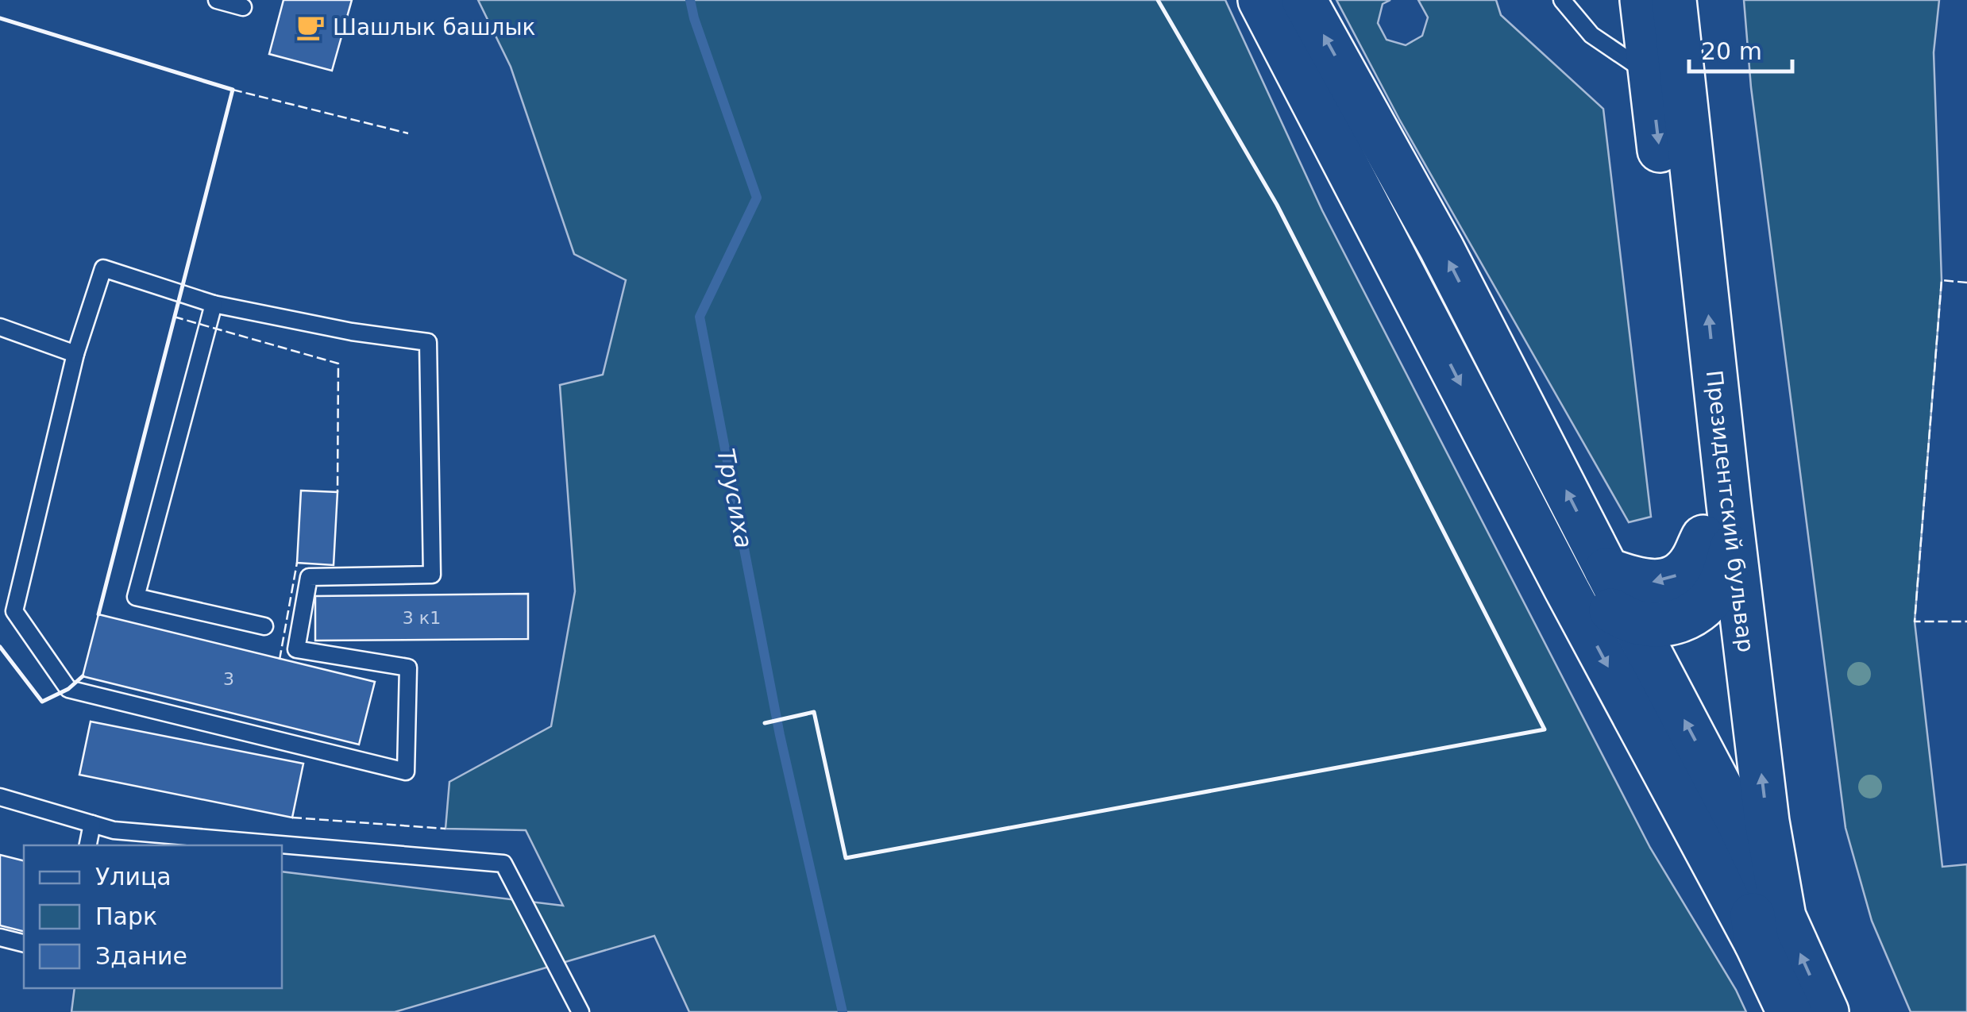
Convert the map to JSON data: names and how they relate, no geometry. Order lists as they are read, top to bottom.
{
  "streets": {
    "main road": ["Президентский бульвар"]
  },
  "water": ["Трусиха"],
  "places": {
    "cafe": ["Шашлык башлык"]
  },
  "house_numbers": ["3 к1", "3"],
  "legend": ["Улица", "Парк", "Здание"],
  "scale_bar": "20 m"
}
